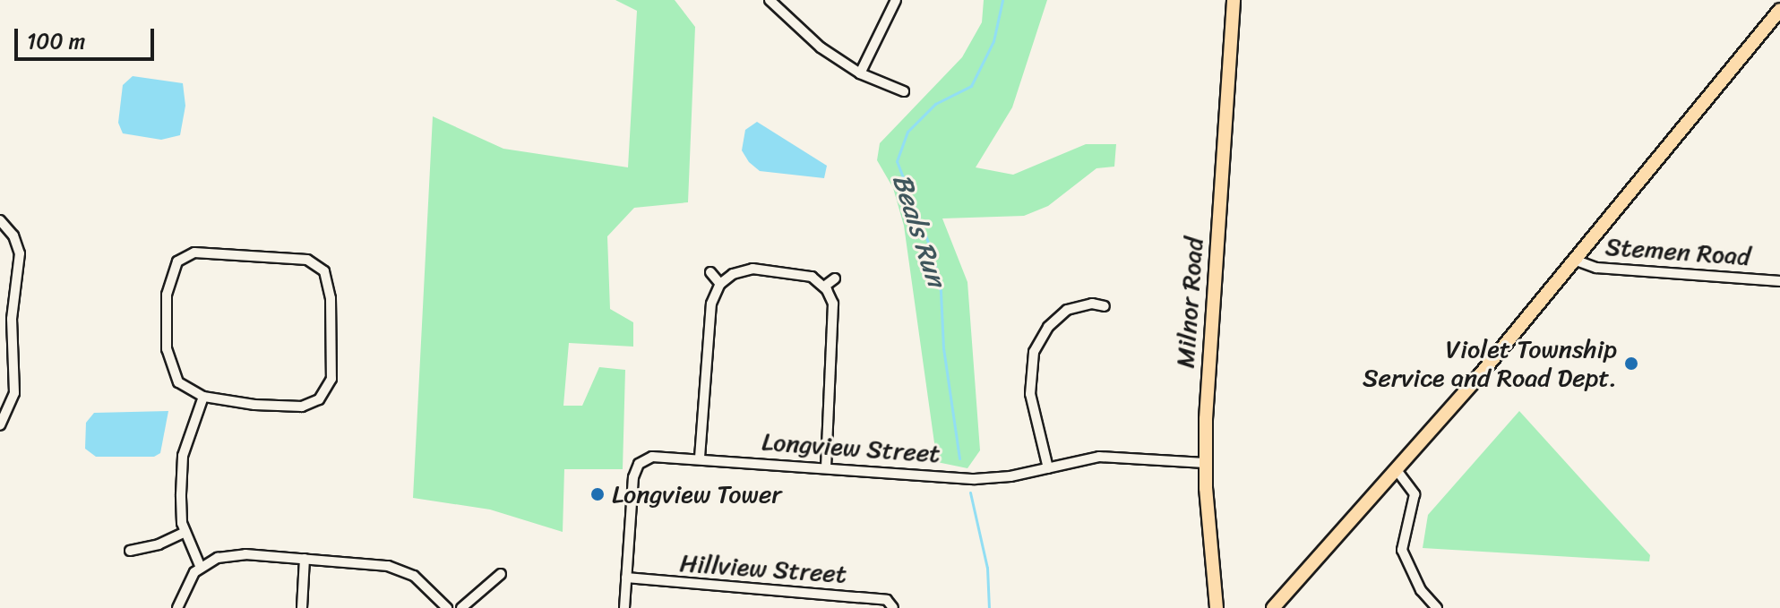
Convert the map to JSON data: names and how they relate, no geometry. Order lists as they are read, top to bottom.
{
  "streets": {
    "main road": ["Milnor Road"],
    "street": ["Stemen Road", "Longview Street", "Hillview Street"]
  },
  "crossings": [
    ["Milnor Road", "Longview Street"],
    ["Longview Street", "Hillview Street"]
  ],
  "water": ["Beals Run"],
  "places": ["Violet Township Service and Road Dept.", "Longview Tower"],
  "scale_bar": "100 m"
}
